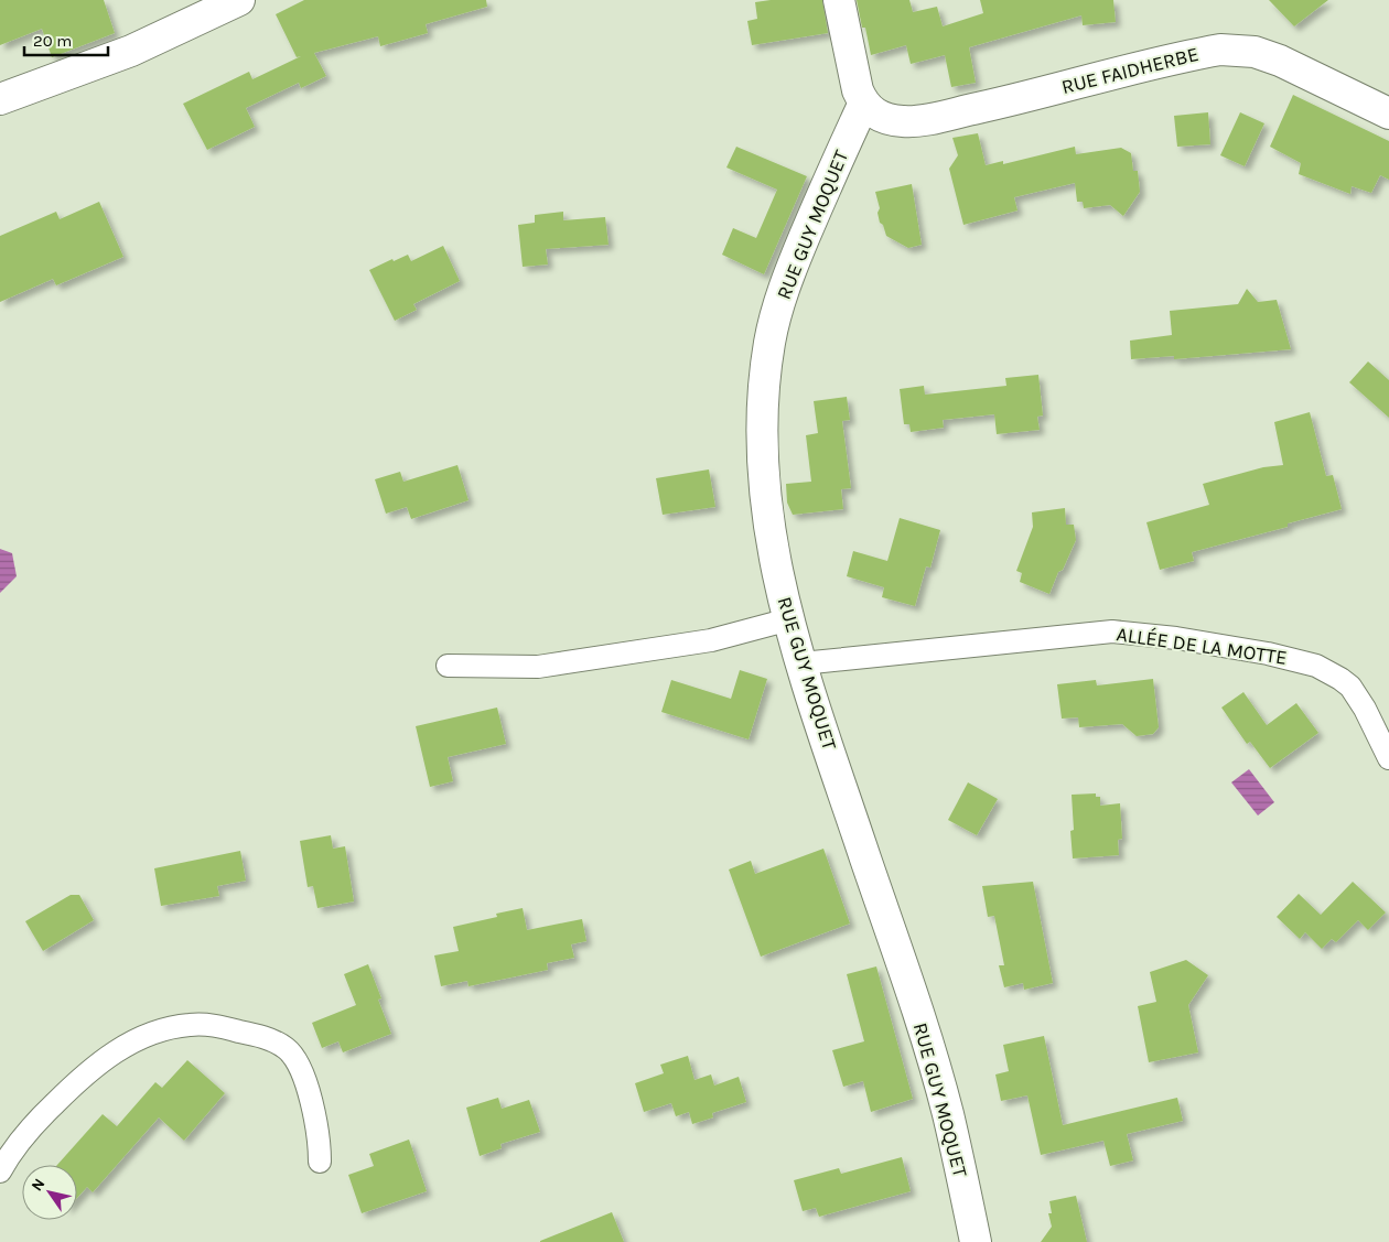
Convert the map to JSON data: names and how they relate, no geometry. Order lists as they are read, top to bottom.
{
  "streets": {
    "street": ["RUE FAIDHERBE", "RUE GUY MOQUET", "ALLÉE DE LA MOTTE"]
  },
  "crossings": [
    ["RUE FAIDHERBE", "RUE GUY MOQUET"],
    ["RUE GUY MOQUET", "ALLÉE DE LA MOTTE"]
  ],
  "scale_bar": "20 m",
  "north": "top left"
}
